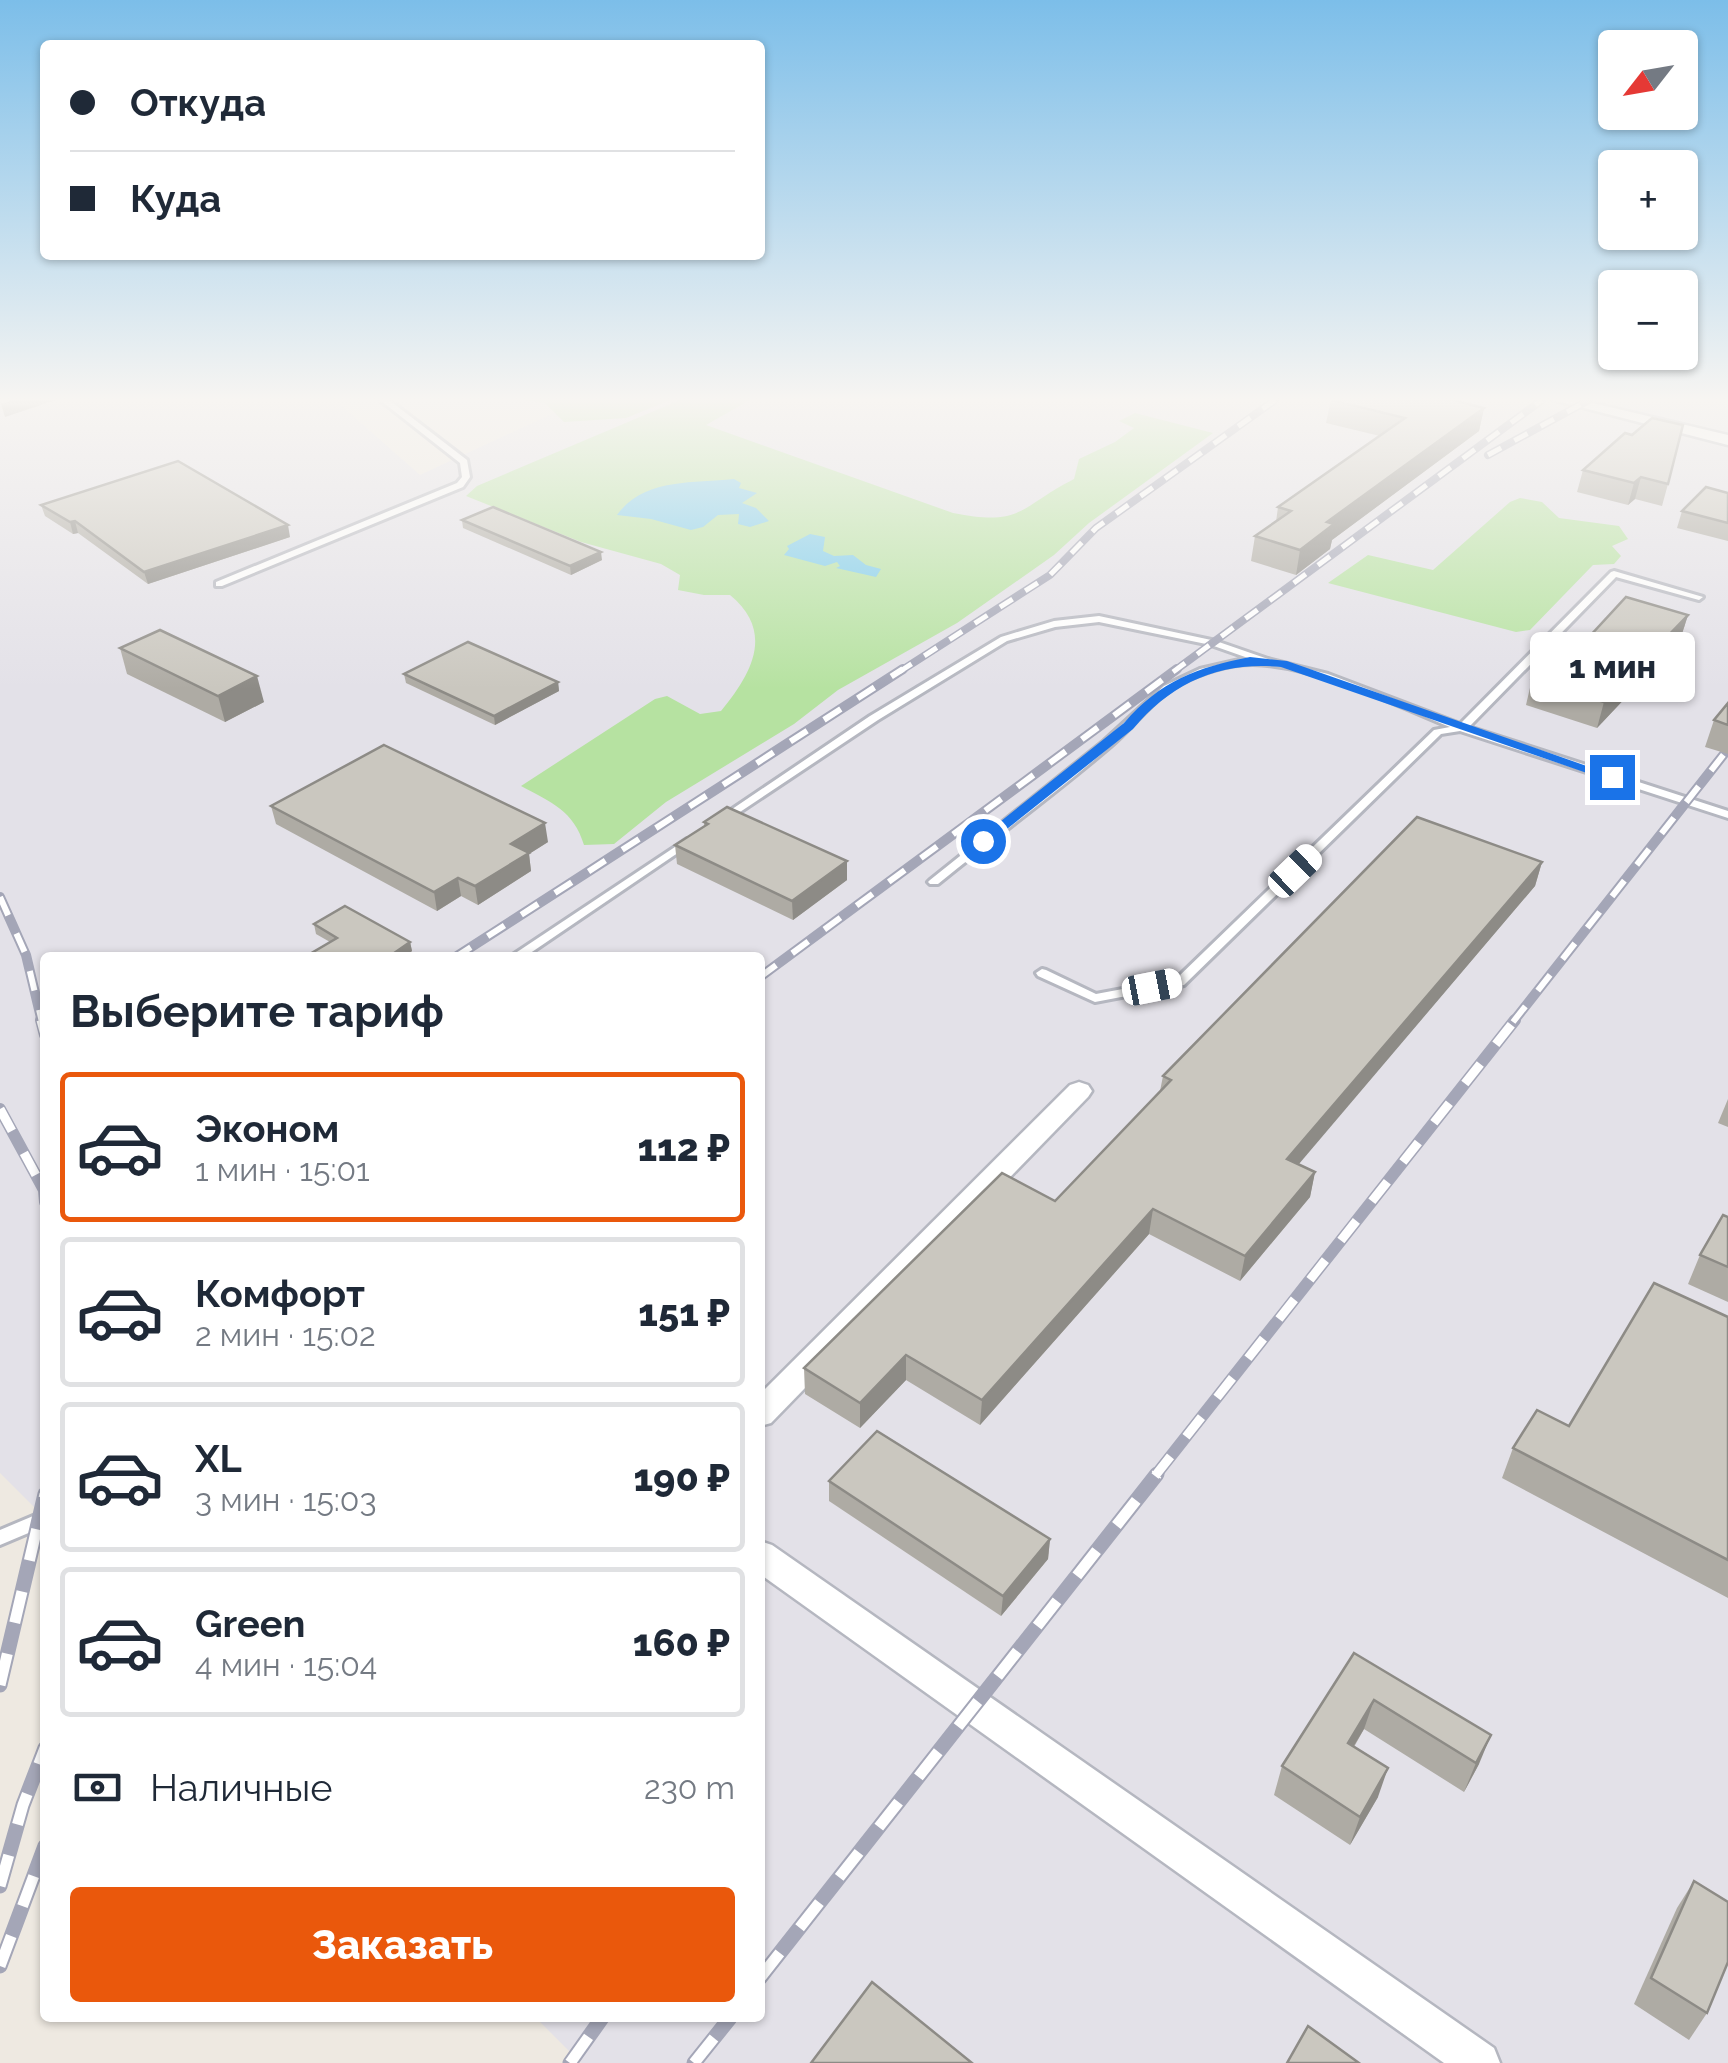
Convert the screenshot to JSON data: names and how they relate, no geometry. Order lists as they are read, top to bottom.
{
  "north": "bottom left",
  "page": {
    "map_buttons": ["+", "−"],
    "banner": ["Откуда", "Куда"],
    "bubble": "1 мин",
    "heading": "Выберите тариф",
    "list": [
      {
        "name": "Эконом",
        "note": "1 мин · 15:01",
        "value": "112 ₽"
      },
      {
        "name": "Комфорт",
        "note": "2 мин · 15:02",
        "value": "151 ₽"
      },
      {
        "name": "XL",
        "note": "3 мин · 15:03",
        "value": "190 ₽"
      },
      {
        "name": "Green",
        "note": "4 мин · 15:04",
        "value": "160 ₽"
      }
    ],
    "pay": ["Наличные", "230 m"],
    "buttons": "Заказать"
  }
}
